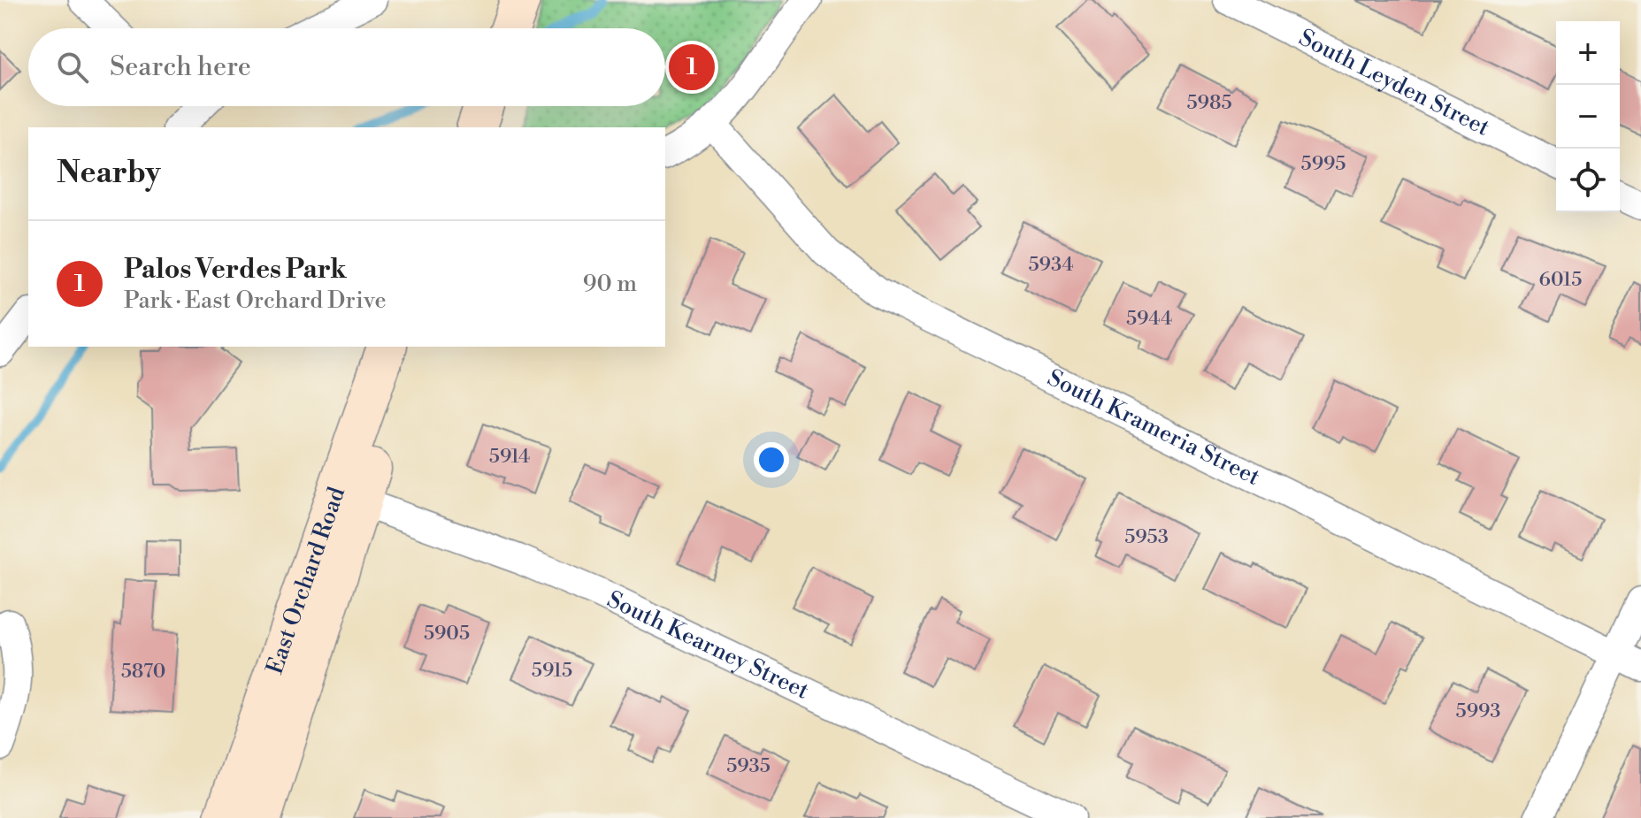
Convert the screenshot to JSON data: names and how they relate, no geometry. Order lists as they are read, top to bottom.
{
  "streets": {
    "main road": ["East Orchard Road"],
    "street": ["South Leyden Street", "South Krameria Street", "South Kearney Street"]
  },
  "crossings": [
    ["East Orchard Road", "South Kearney Street"]
  ],
  "house_numbers": [
    "5985",
    "5995",
    "5934",
    "6015",
    "5944",
    "5914",
    "5953",
    "5905",
    "5915",
    "5870",
    "5993",
    "5935"
  ],
  "page": {
    "map_buttons": ["+", "−"],
    "search": "Search here",
    "pins": "1",
    "heading": "Nearby",
    "list": [
      {
        "mark": "1",
        "name": "Palos Verdes Park",
        "note": "Park · East Orchard Drive",
        "value": "90 m"
      }
    ]
  }
}
